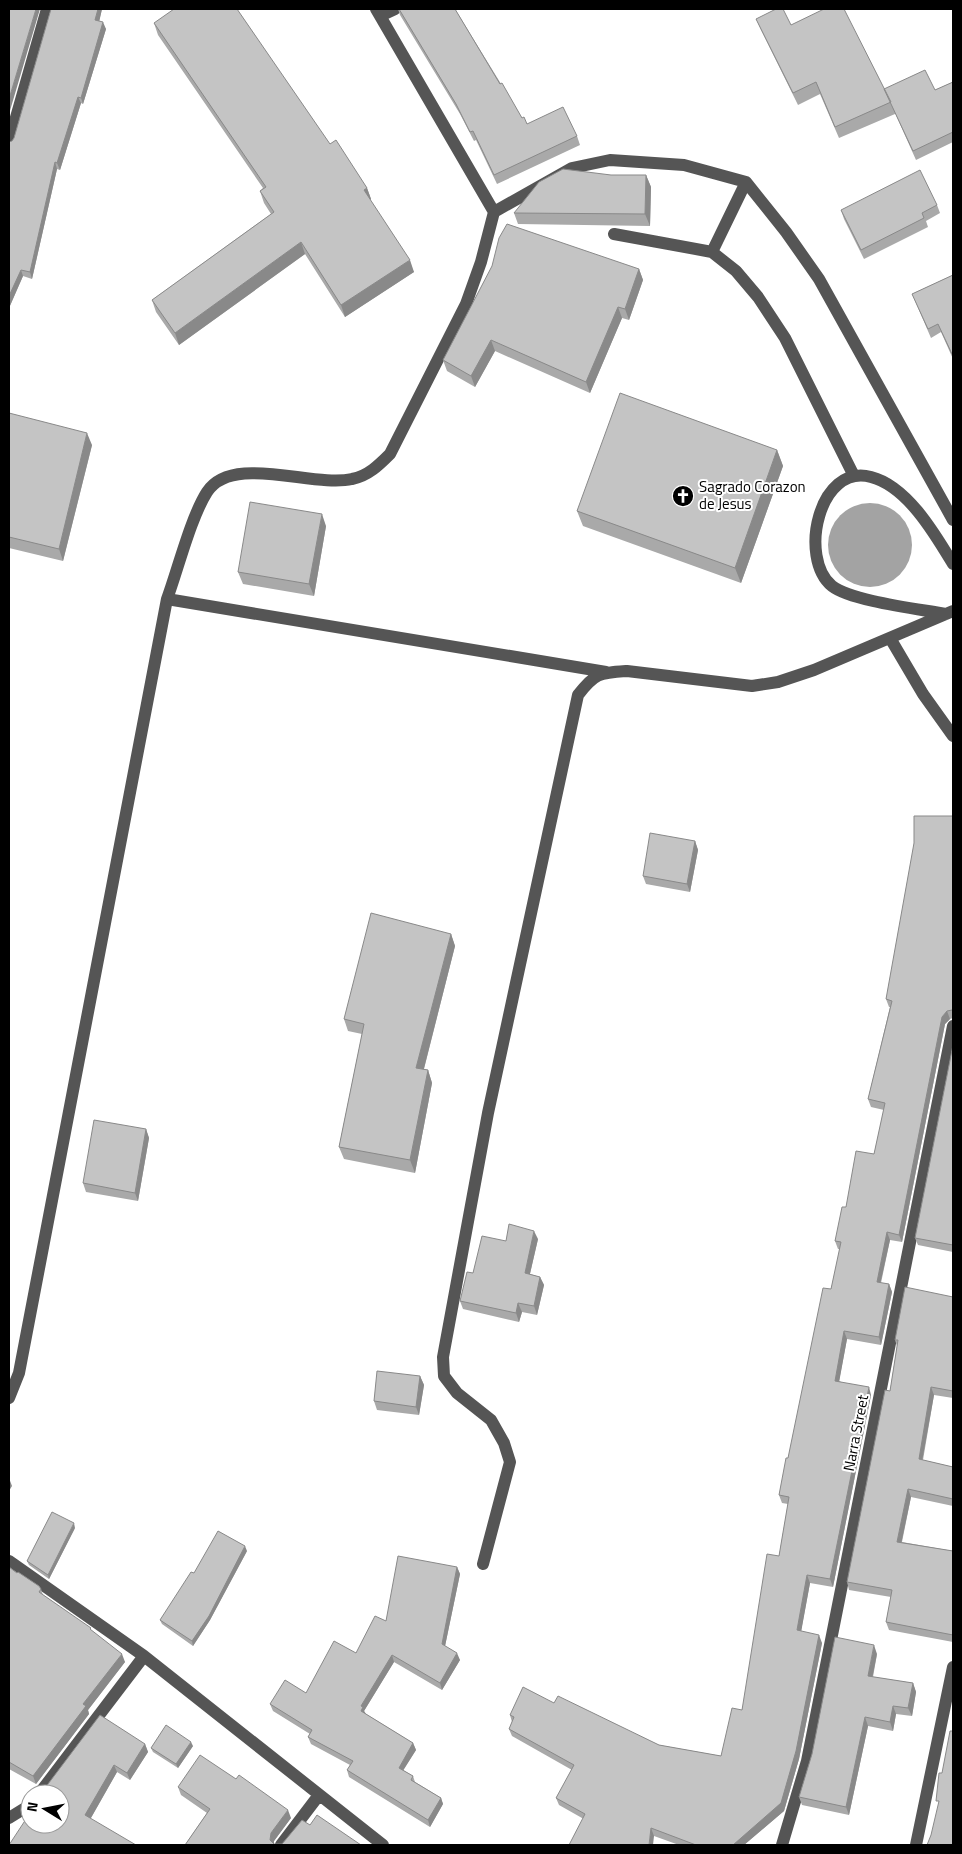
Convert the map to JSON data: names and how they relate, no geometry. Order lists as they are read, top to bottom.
{
  "streets": {
    "street": ["Narra Street"]
  },
  "places": {
    "church": ["Sagrado Corazon de Jesus"]
  },
  "north": "left"
}
